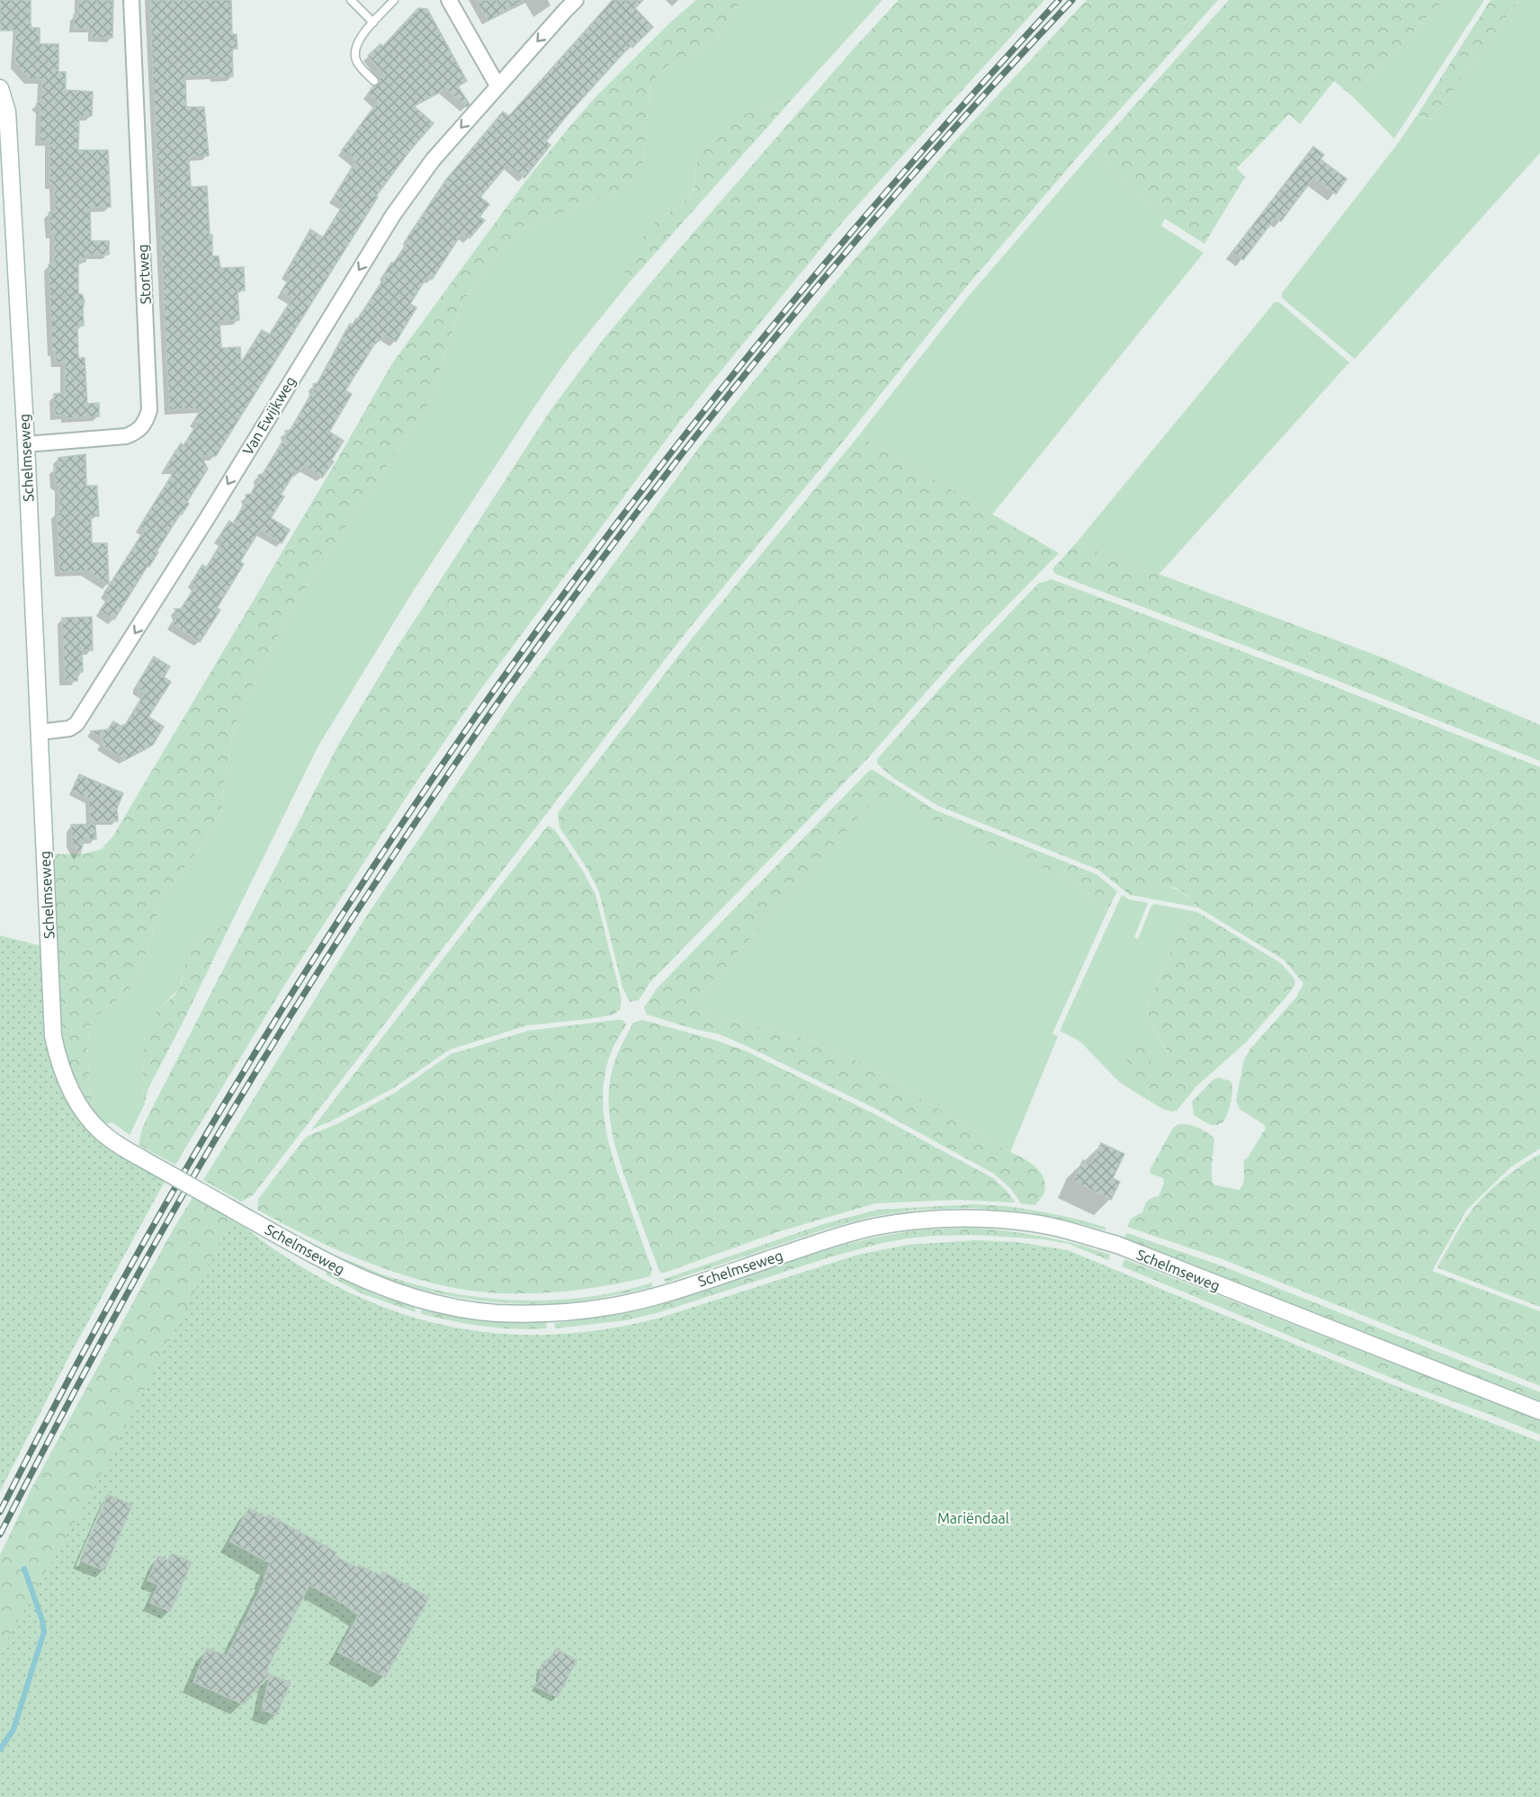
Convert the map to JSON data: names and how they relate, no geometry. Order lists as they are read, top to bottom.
{
  "streets": {
    "main road": ["Schelmseweg"],
    "street": ["Stortweg", "Van Ewijkweg"]
  },
  "crossings": [
    ["Stortweg", "Schelmseweg"],
    ["Van Ewijkweg", "Schelmseweg"]
  ],
  "one_way": ["Van Ewijkweg"],
  "parks": ["Mariëndaal"]
}
